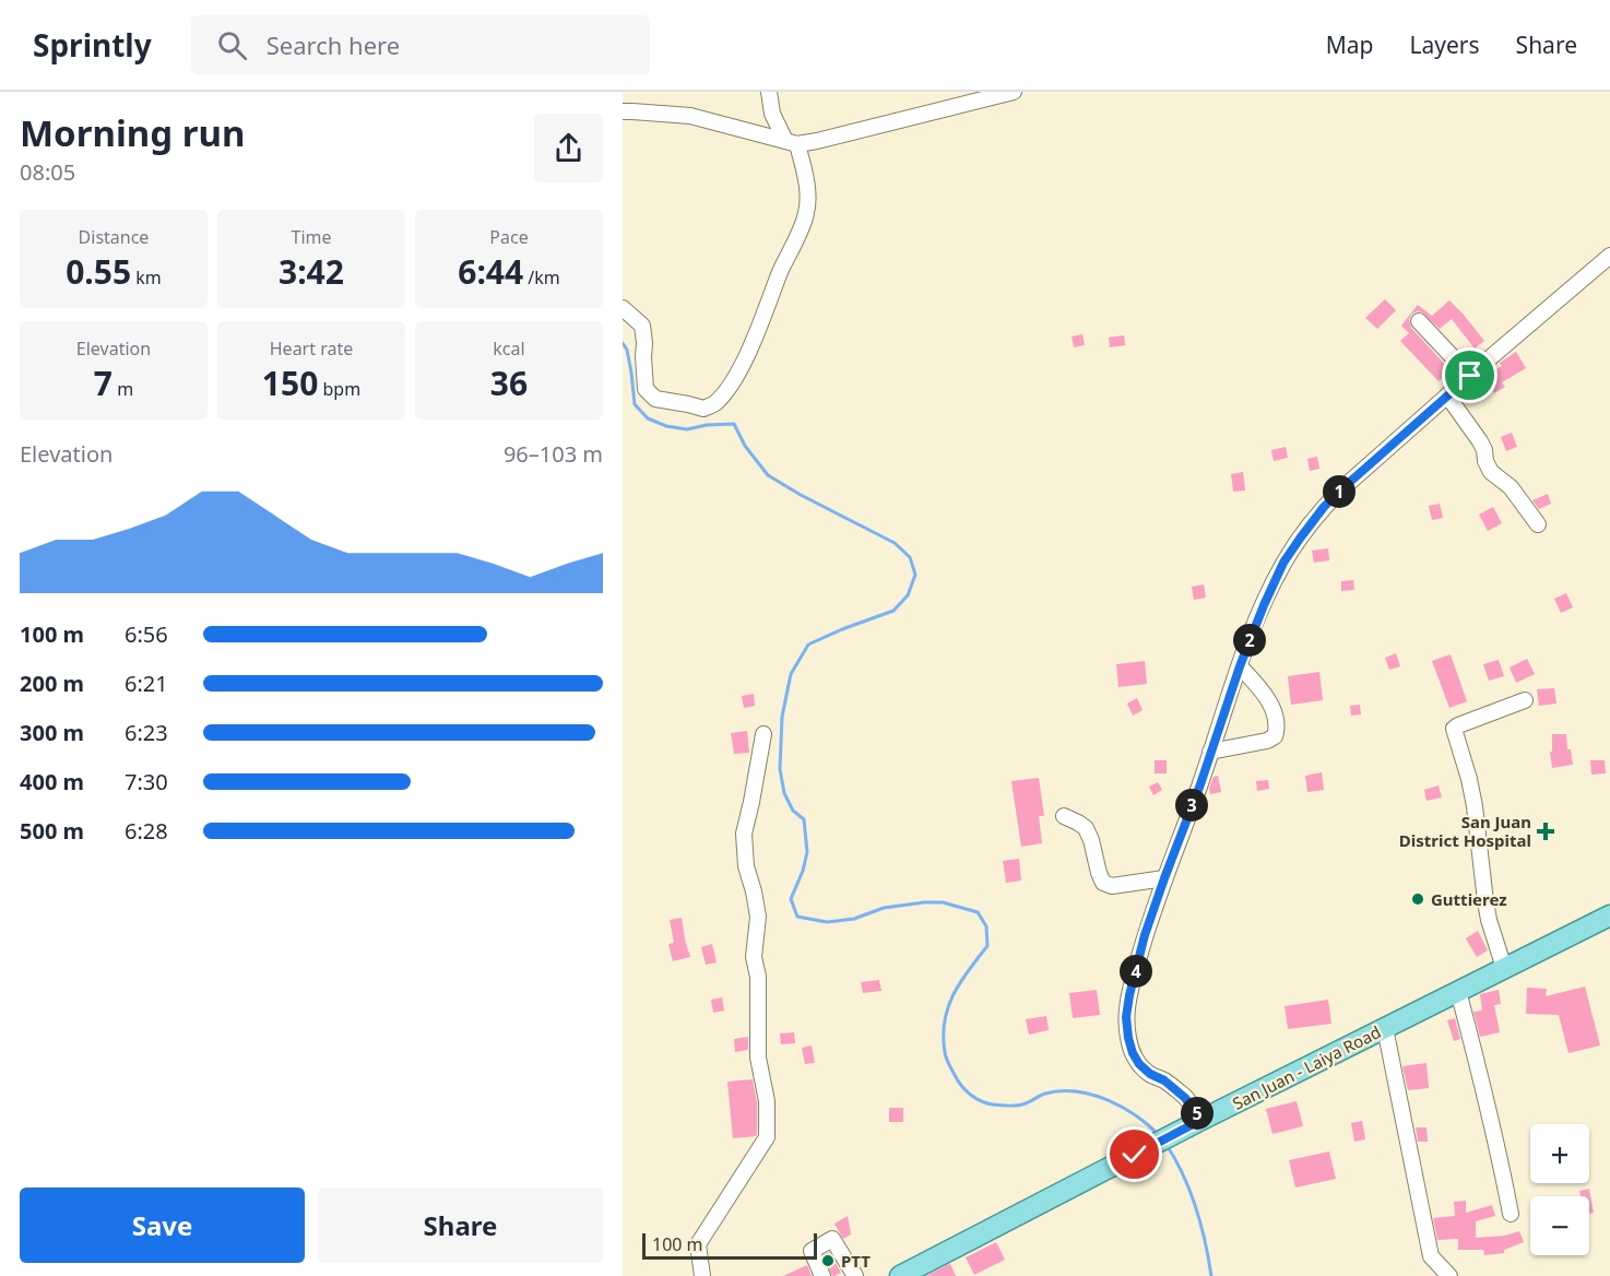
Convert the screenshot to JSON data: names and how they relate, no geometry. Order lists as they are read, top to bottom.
{
  "streets": {
    "main road": ["San Juan - Laiya Road"]
  },
  "places": {
    "health": ["San Juan District Hospital"],
    "other": ["Guttierez", "PTT"]
  },
  "scale_bar": "100 m",
  "page": {
    "header": "Sprintly",
    "search": "Search here",
    "nav": ["Map", "Layers", "Share"],
    "heading": ["Morning run", "08:05"],
    "stats": [
      ["Distance", "0.55 km"],
      ["Time", "3:42"],
      ["Pace", "6:44 /km"],
      ["Elevation", "7 m"],
      ["Heart rate", "150 bpm"],
      ["kcal", "36"]
    ],
    "chart": ["Elevation", "96–103 m"],
    "pins": [
      "1",
      "2",
      "3",
      "4",
      "5"
    ],
    "list": [
      {
        "name": "100 m",
        "note": "6:56"
      },
      {
        "name": "200 m",
        "note": "6:21"
      },
      {
        "name": "300 m",
        "note": "6:23"
      },
      {
        "name": "400 m",
        "note": "7:30"
      },
      {
        "name": "500 m",
        "note": "6:28"
      }
    ],
    "map_buttons": ["+", "−"],
    "buttons": ["Save", "Share"],
    "scale": "100 m"
  }
}
